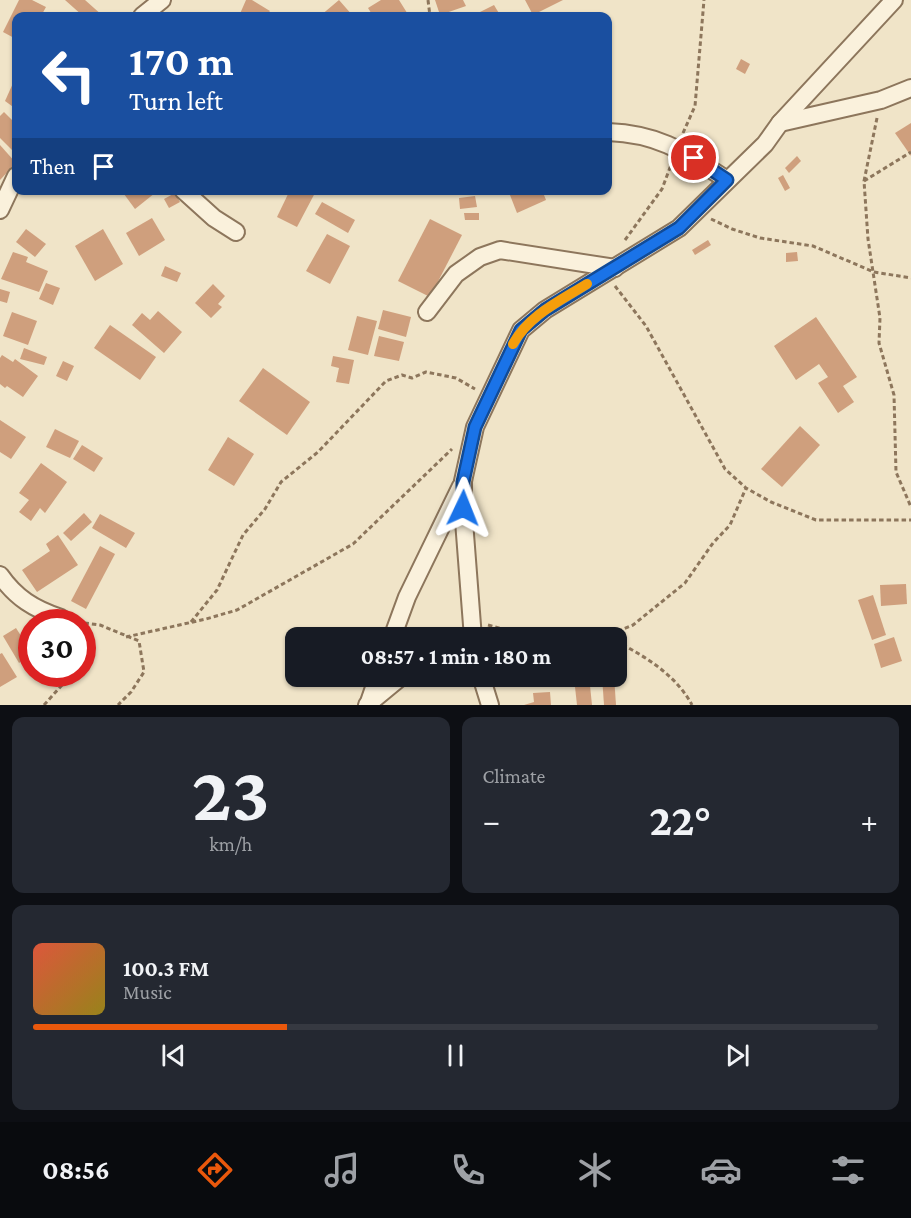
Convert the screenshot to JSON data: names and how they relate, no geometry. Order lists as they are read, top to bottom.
{
  "page": {
    "turn": ["170 m", "Turn left"],
    "then": "Then",
    "limit": "30",
    "trip": "08:57 · 1 min · 180 m",
    "tile": [
      ["23", "km/h"],
      "Climate"
    ],
    "heat": ["−", "22°", "+"],
    "song": ["100.3 FM", "Music"],
    "tabs": "08:56"
  }
}
